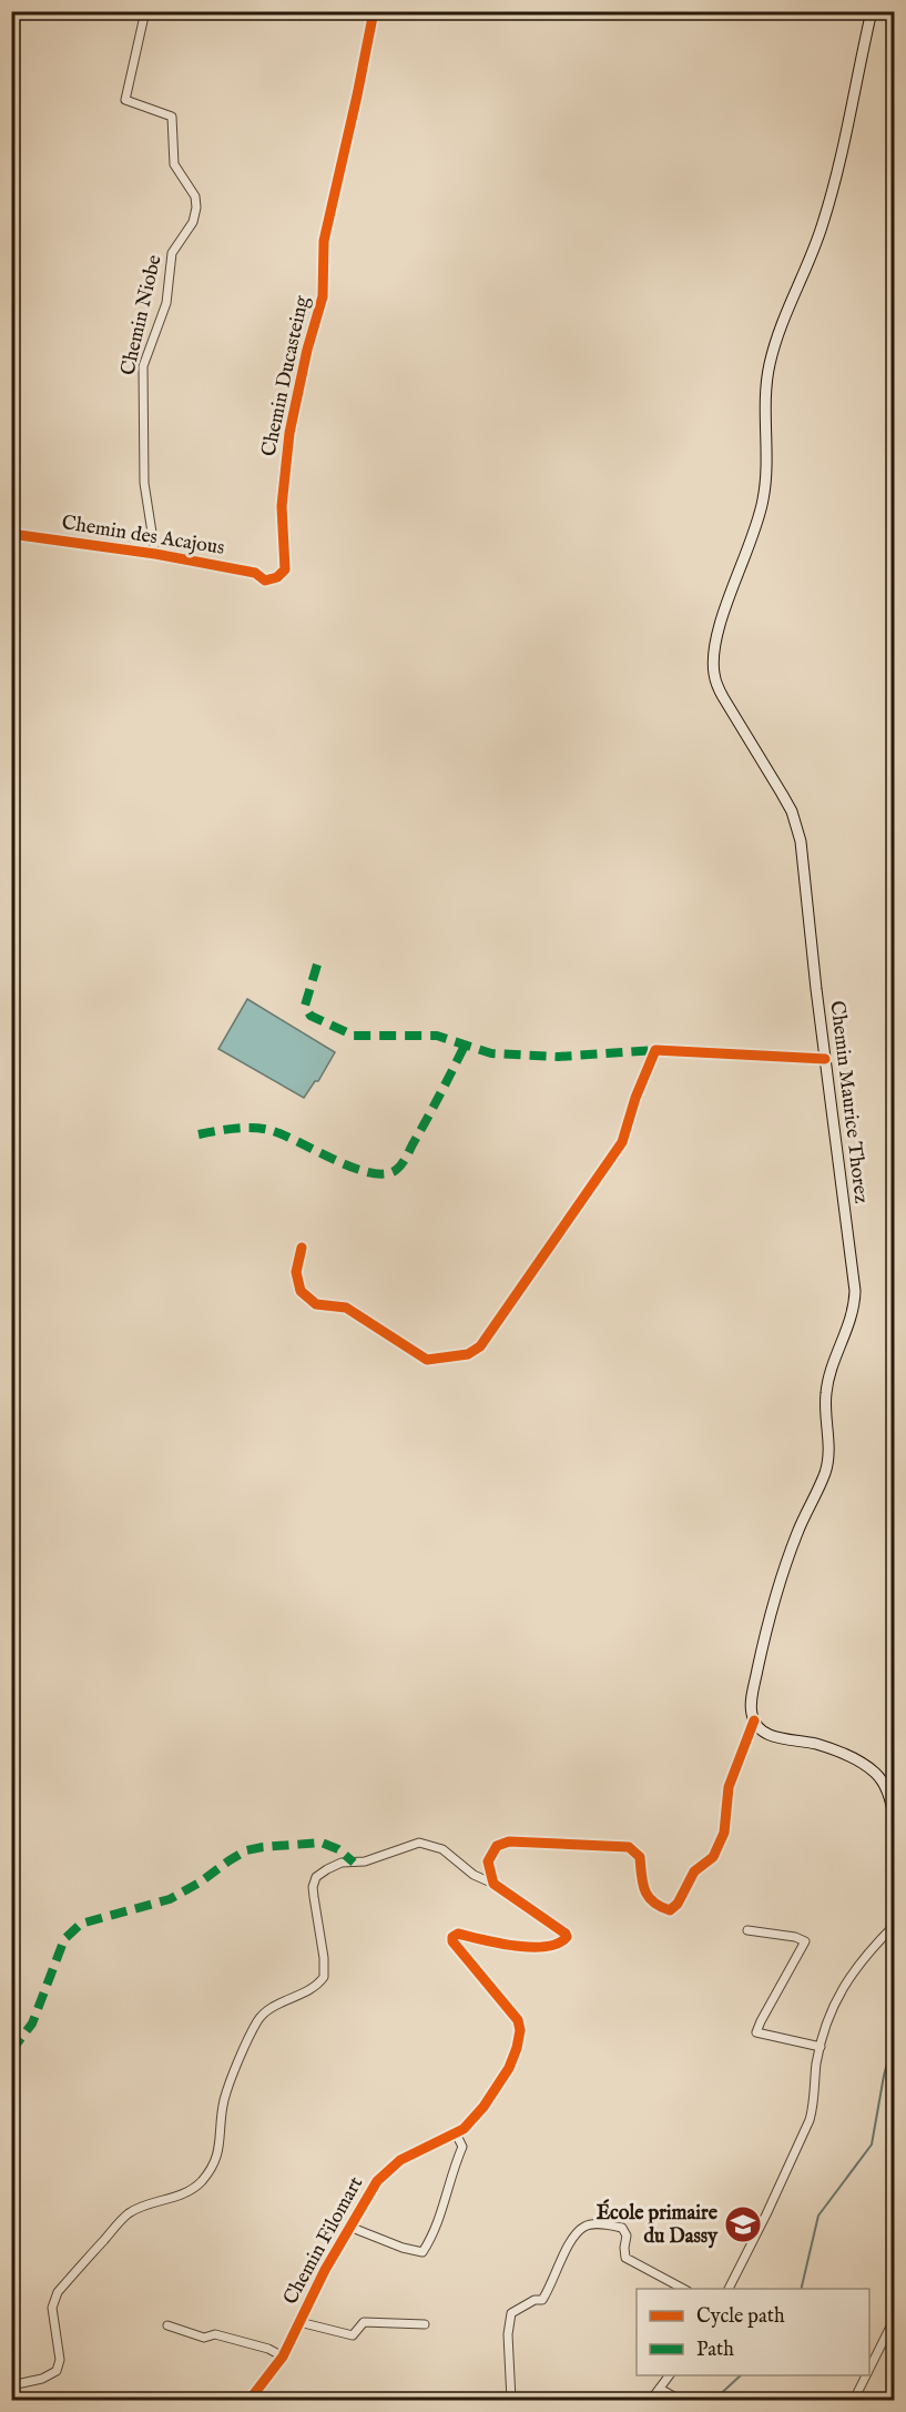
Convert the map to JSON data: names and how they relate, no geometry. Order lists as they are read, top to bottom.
{
  "streets": {
    "main road": ["Chemin Maurice Thorez"],
    "street": [
      "Chemin Niobe",
      "Chemin Ducasteing",
      "Chemin des Acajous",
      "Chemin Filomart"
    ]
  },
  "crossings": [
    ["Chemin Niobe", "Chemin des Acajous"],
    ["Chemin Ducasteing", "Chemin des Acajous"]
  ],
  "places": {
    "school or university": ["École primaire du Dassy"]
  },
  "legend": ["Cycle path", "Path"]
}
